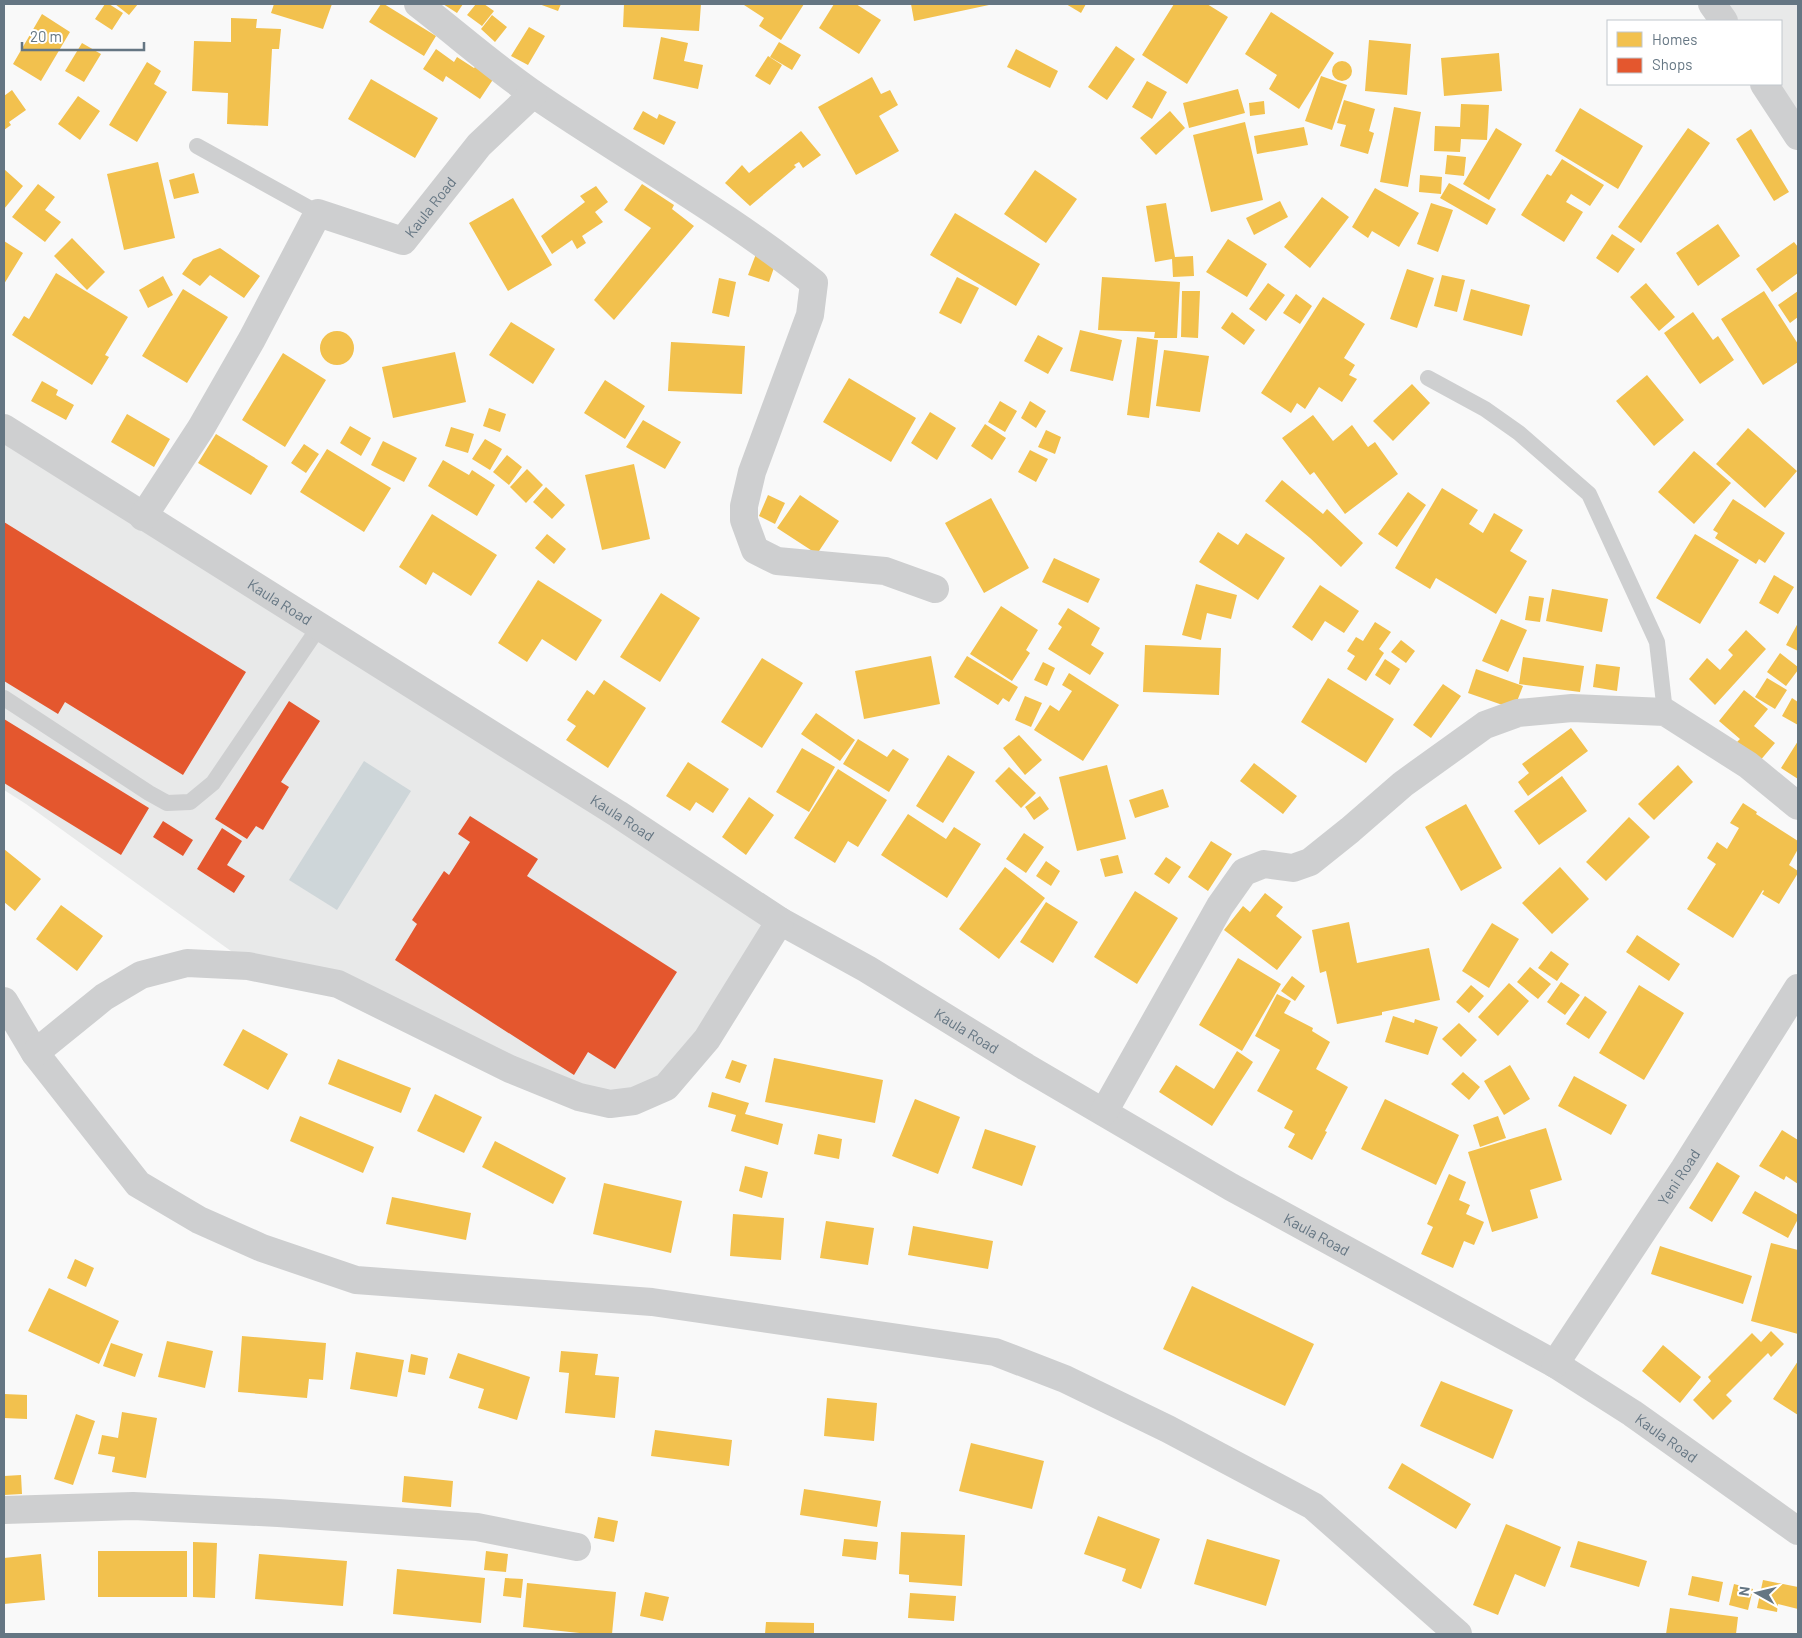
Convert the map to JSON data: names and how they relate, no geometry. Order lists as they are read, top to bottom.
{
  "streets": {
    "street": ["Kaula Road", "Yeni Road"]
  },
  "crossings": [
    ["Kaula Road", "Yeni Road"]
  ],
  "legend": ["Homes", "Shops"],
  "scale_bar": "20 m",
  "north": "left"
}
